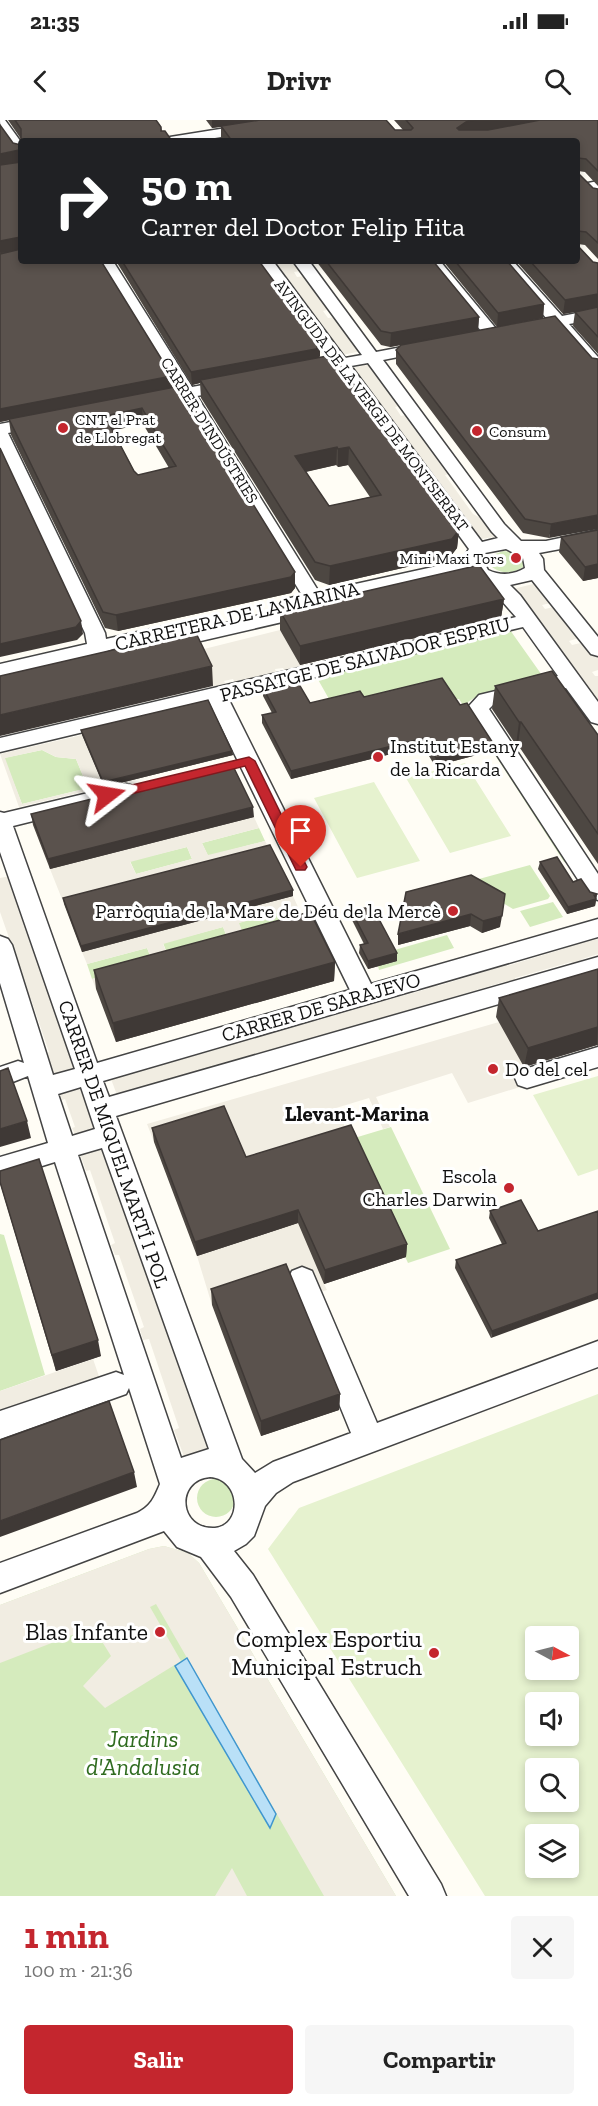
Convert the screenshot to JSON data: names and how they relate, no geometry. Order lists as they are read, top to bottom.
{
  "streets": {
    "street": [
      "AVINGUDA DE LA VERGE DE MONTSERRAT",
      "CARRER D'INDÚSTRIES",
      "CARRETERA DE LA MARINA",
      "PASSATGE DE SALVADOR ESPRIU",
      "CARRER DE SARAJEVO",
      "CARRER DE MIQUEL MARTÍ I POL"
    ]
  },
  "crossings": [
    ["AVINGUDA DE LA VERGE DE MONTSERRAT", "CARRETERA DE LA MARINA"],
    ["CARRER D'INDÚSTRIES", "CARRETERA DE LA MARINA"],
    ["CARRER DE SARAJEVO", "CARRER DE MIQUEL MARTÍ I POL"]
  ],
  "districts": ["Llevant-Marina"],
  "parks": ["Jardins d'Andalusia"],
  "places": [
    "CNT el Prat de Llobregat",
    "Consum",
    "Mini Maxi Tors",
    "Institut Estany de la Ricarda",
    "Parròquia de la Mare de Déu de la Mercè",
    "Do del cel",
    "Escola Charles Darwin",
    "Blas Infante",
    "Complex Esportiu Municipal Estruch"
  ],
  "north": "right",
  "page": {
    "status": "21:35",
    "header": "Drivr",
    "turn": ["50 m", "Carrer del Doctor Felip Hita"],
    "heading": ["1 min", "100 m · 21:36"],
    "buttons": ["Salir", "Compartir"]
  }
}
